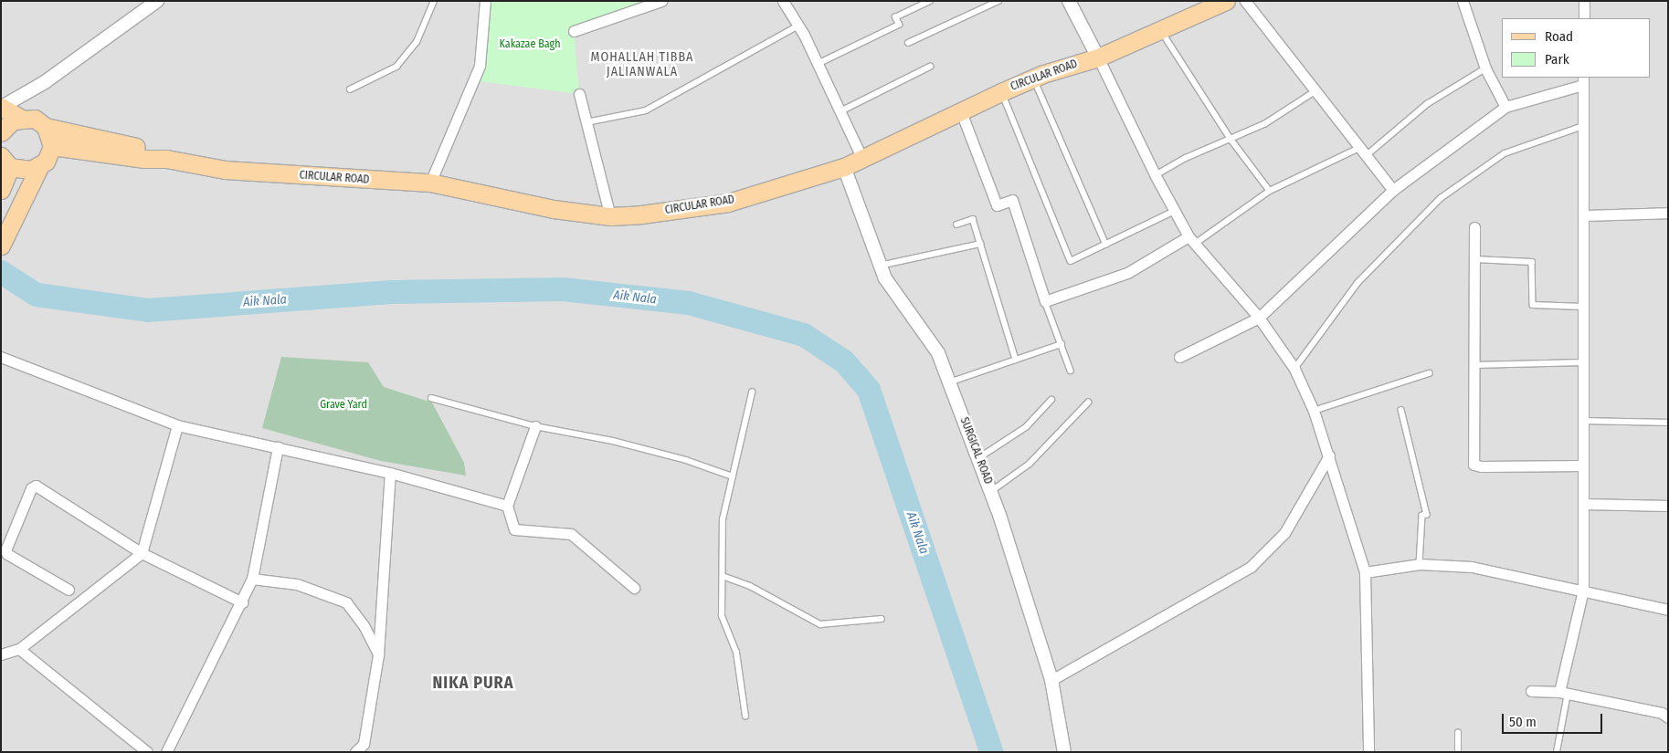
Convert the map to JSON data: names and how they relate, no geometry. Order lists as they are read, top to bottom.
{
  "streets": {
    "main road": ["CIRCULAR ROAD"],
    "street": ["SURGICAL ROAD"]
  },
  "crossings": [
    ["CIRCULAR ROAD", "SURGICAL ROAD"]
  ],
  "districts": ["MOHALLAH TIBBA JALIANWALA", "NIKA PURA"],
  "water": ["Aik Nala"],
  "parks": ["Kakazae Bagh", "Grave Yard"],
  "legend": ["Road", "Park"],
  "scale_bar": "50 m"
}
